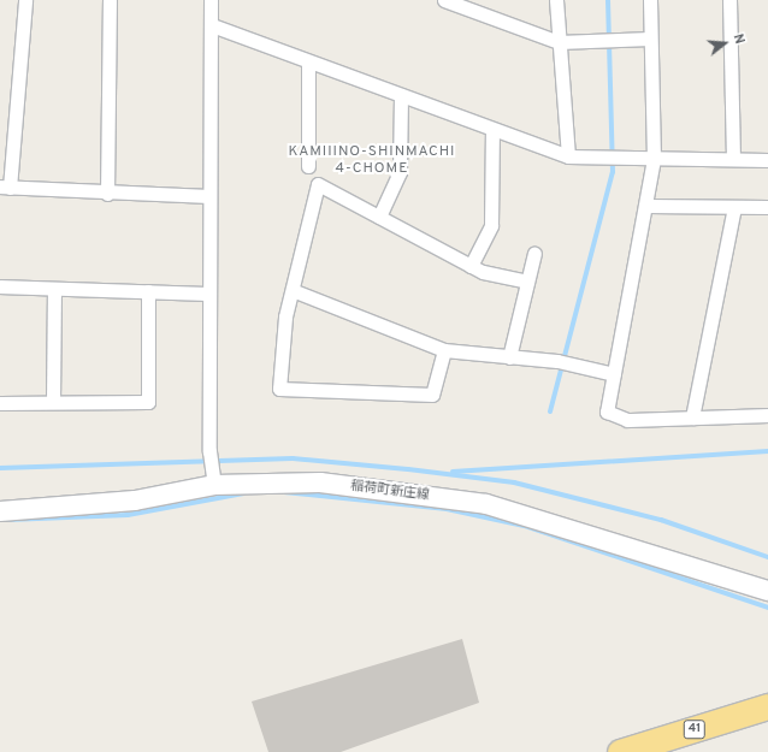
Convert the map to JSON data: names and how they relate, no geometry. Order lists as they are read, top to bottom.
{
  "streets": {
    "highway": ["41"],
    "main road": ["稲荷町新庄線"]
  },
  "districts": ["KAMIIINO-SHINMACHI 4-CHOME"],
  "north": "right"
}
